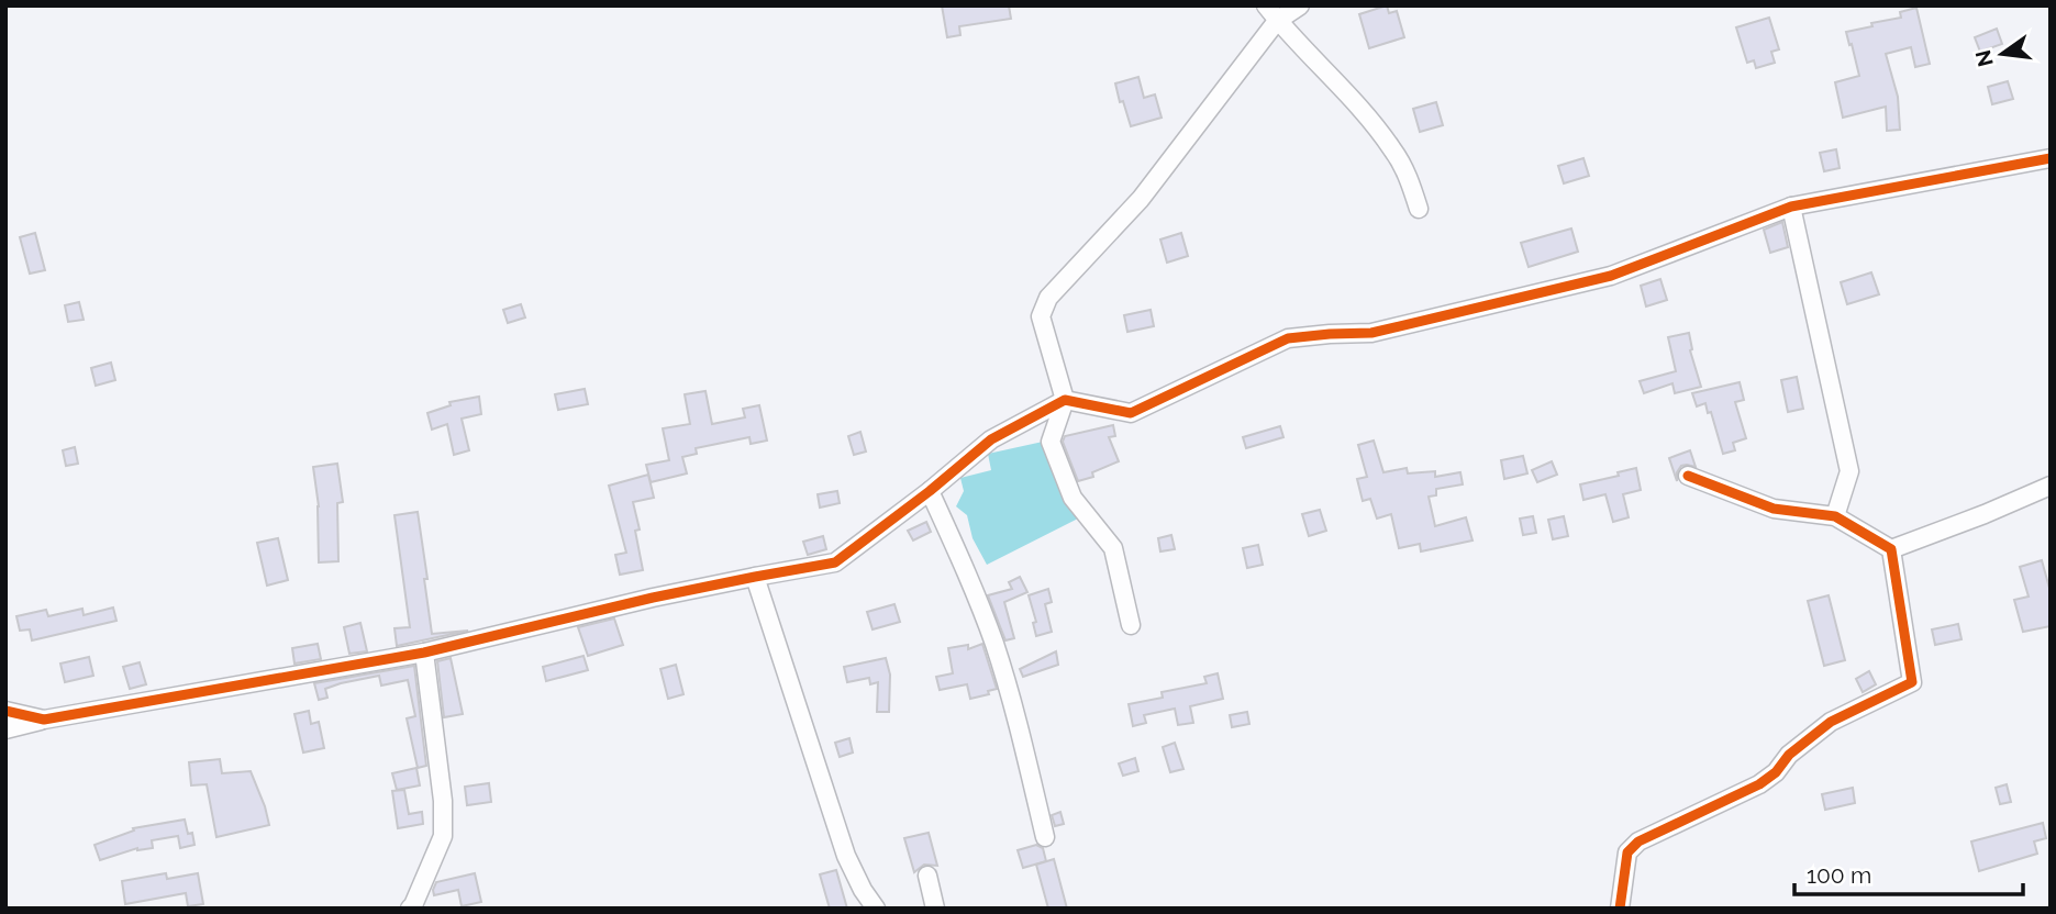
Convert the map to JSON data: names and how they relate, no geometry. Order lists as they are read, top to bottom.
{
  "scale_bar": "100 m",
  "north": "left"
}
